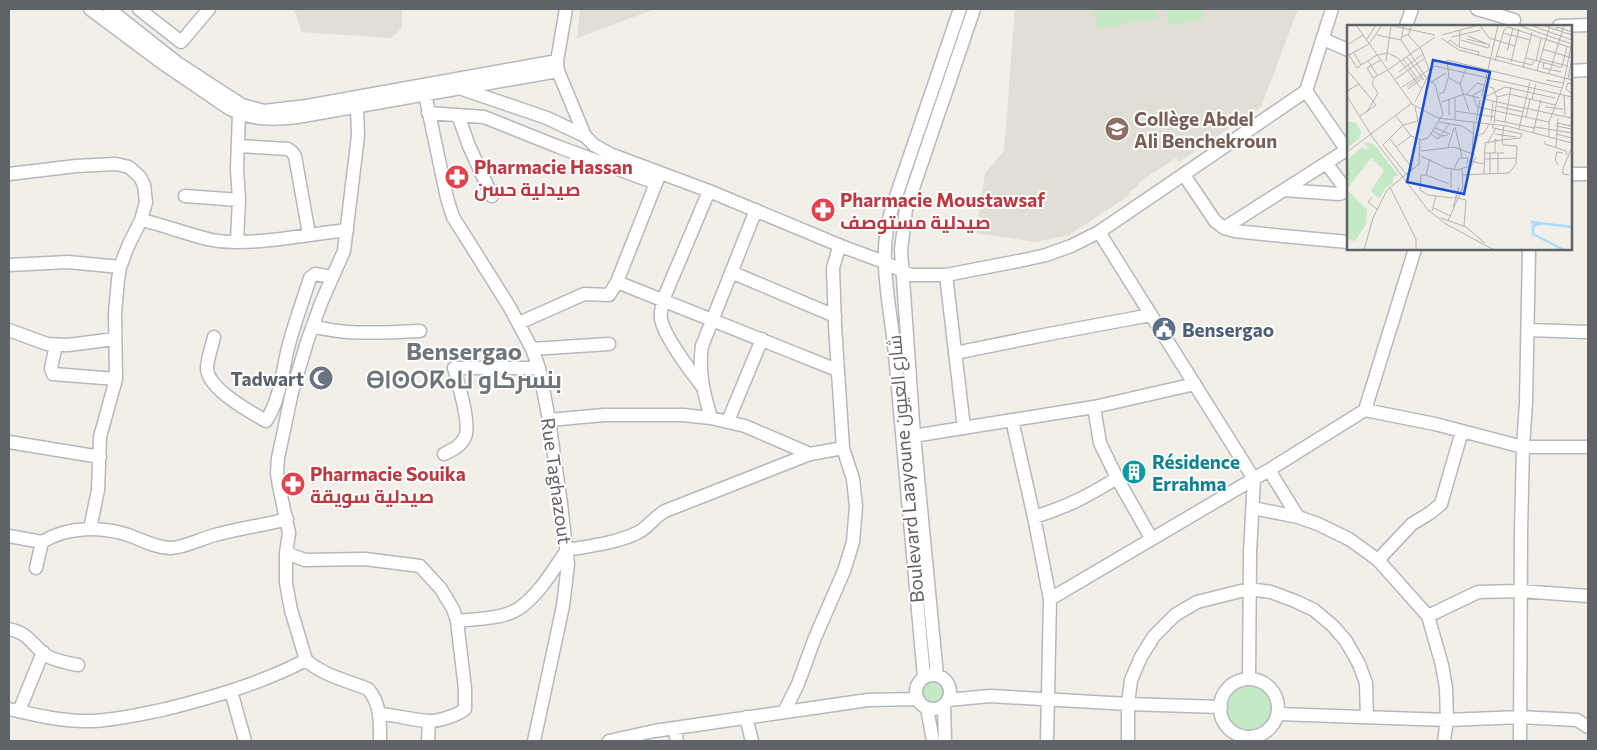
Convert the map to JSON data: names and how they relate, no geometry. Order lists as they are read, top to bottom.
{
  "streets": {
    "street": ["Boulevard Laayoune شارع العيون", "Rue Taghazout"]
  },
  "districts": ["Bensergao ⴱⵏⵙⵔⴽⴰⵡ بنسركاو"],
  "places": {
    "school or university": ["Collège Abdel Ali Benchekroun"],
    "pharmacy": ["Pharmacie Hassan صيدلية حسن", "Pharmacie Moustawsaf صيدلية مستوصف", "Pharmacie Souika صيدلية سويقة"],
    "public building": ["Bensergao"],
    "mosque": ["Tadwart"],
    "building": ["Résidence Errahma"]
  }
}
